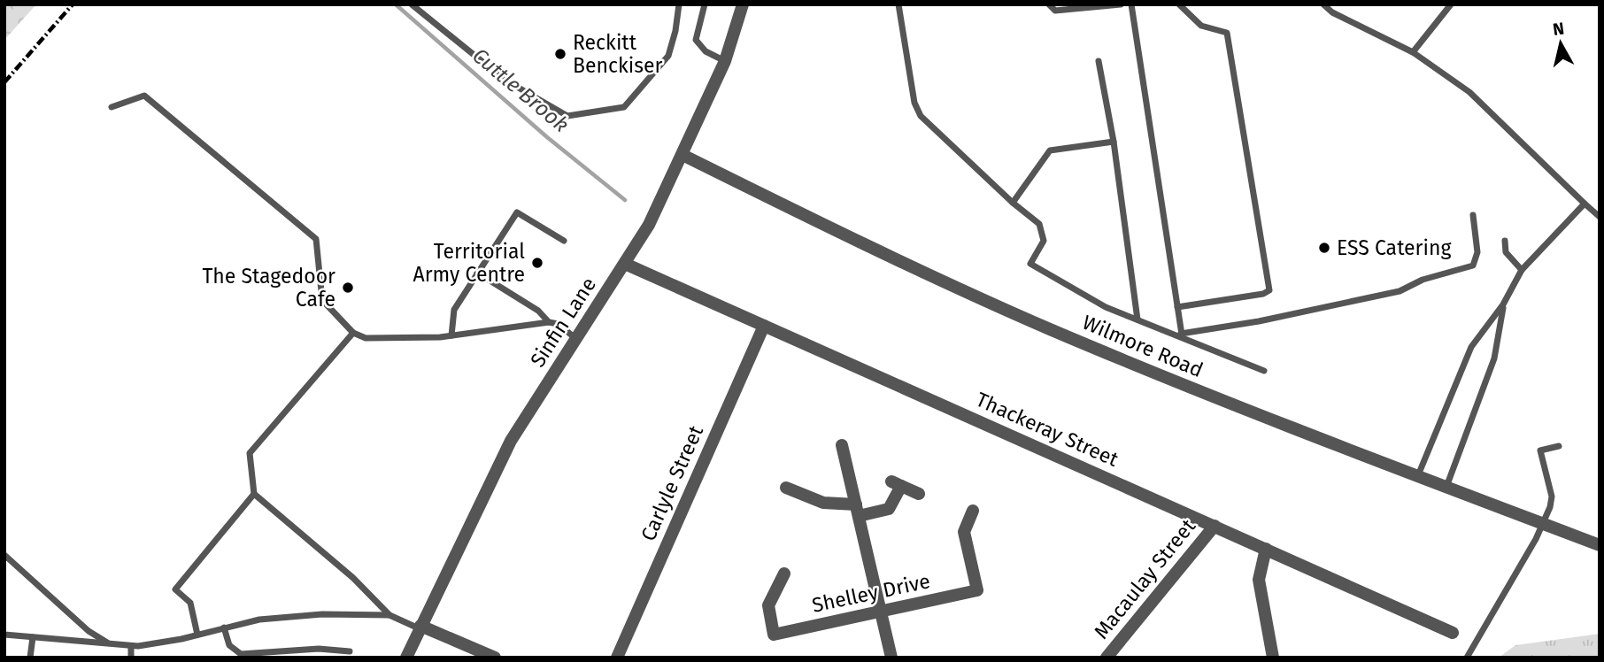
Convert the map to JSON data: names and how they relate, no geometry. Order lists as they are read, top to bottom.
{
  "streets": {
    "street": [
      "Sinfin Lane",
      "Wilmore Road",
      "Thackeray Street",
      "Carlyle Street",
      "Macaulay Street",
      "Shelley Drive"
    ]
  },
  "crossings": [
    ["Sinfin Lane", "Wilmore Road"],
    ["Sinfin Lane", "Thackeray Street"],
    ["Thackeray Street", "Carlyle Street"],
    ["Thackeray Street", "Macaulay Street"]
  ],
  "water": ["Cuttle Brook"],
  "places": [
    "Reckitt Benckiser",
    "ESS Catering",
    "Territorial Army Centre",
    "The Stagedoor Cafe"
  ],
  "north": "top"
}
